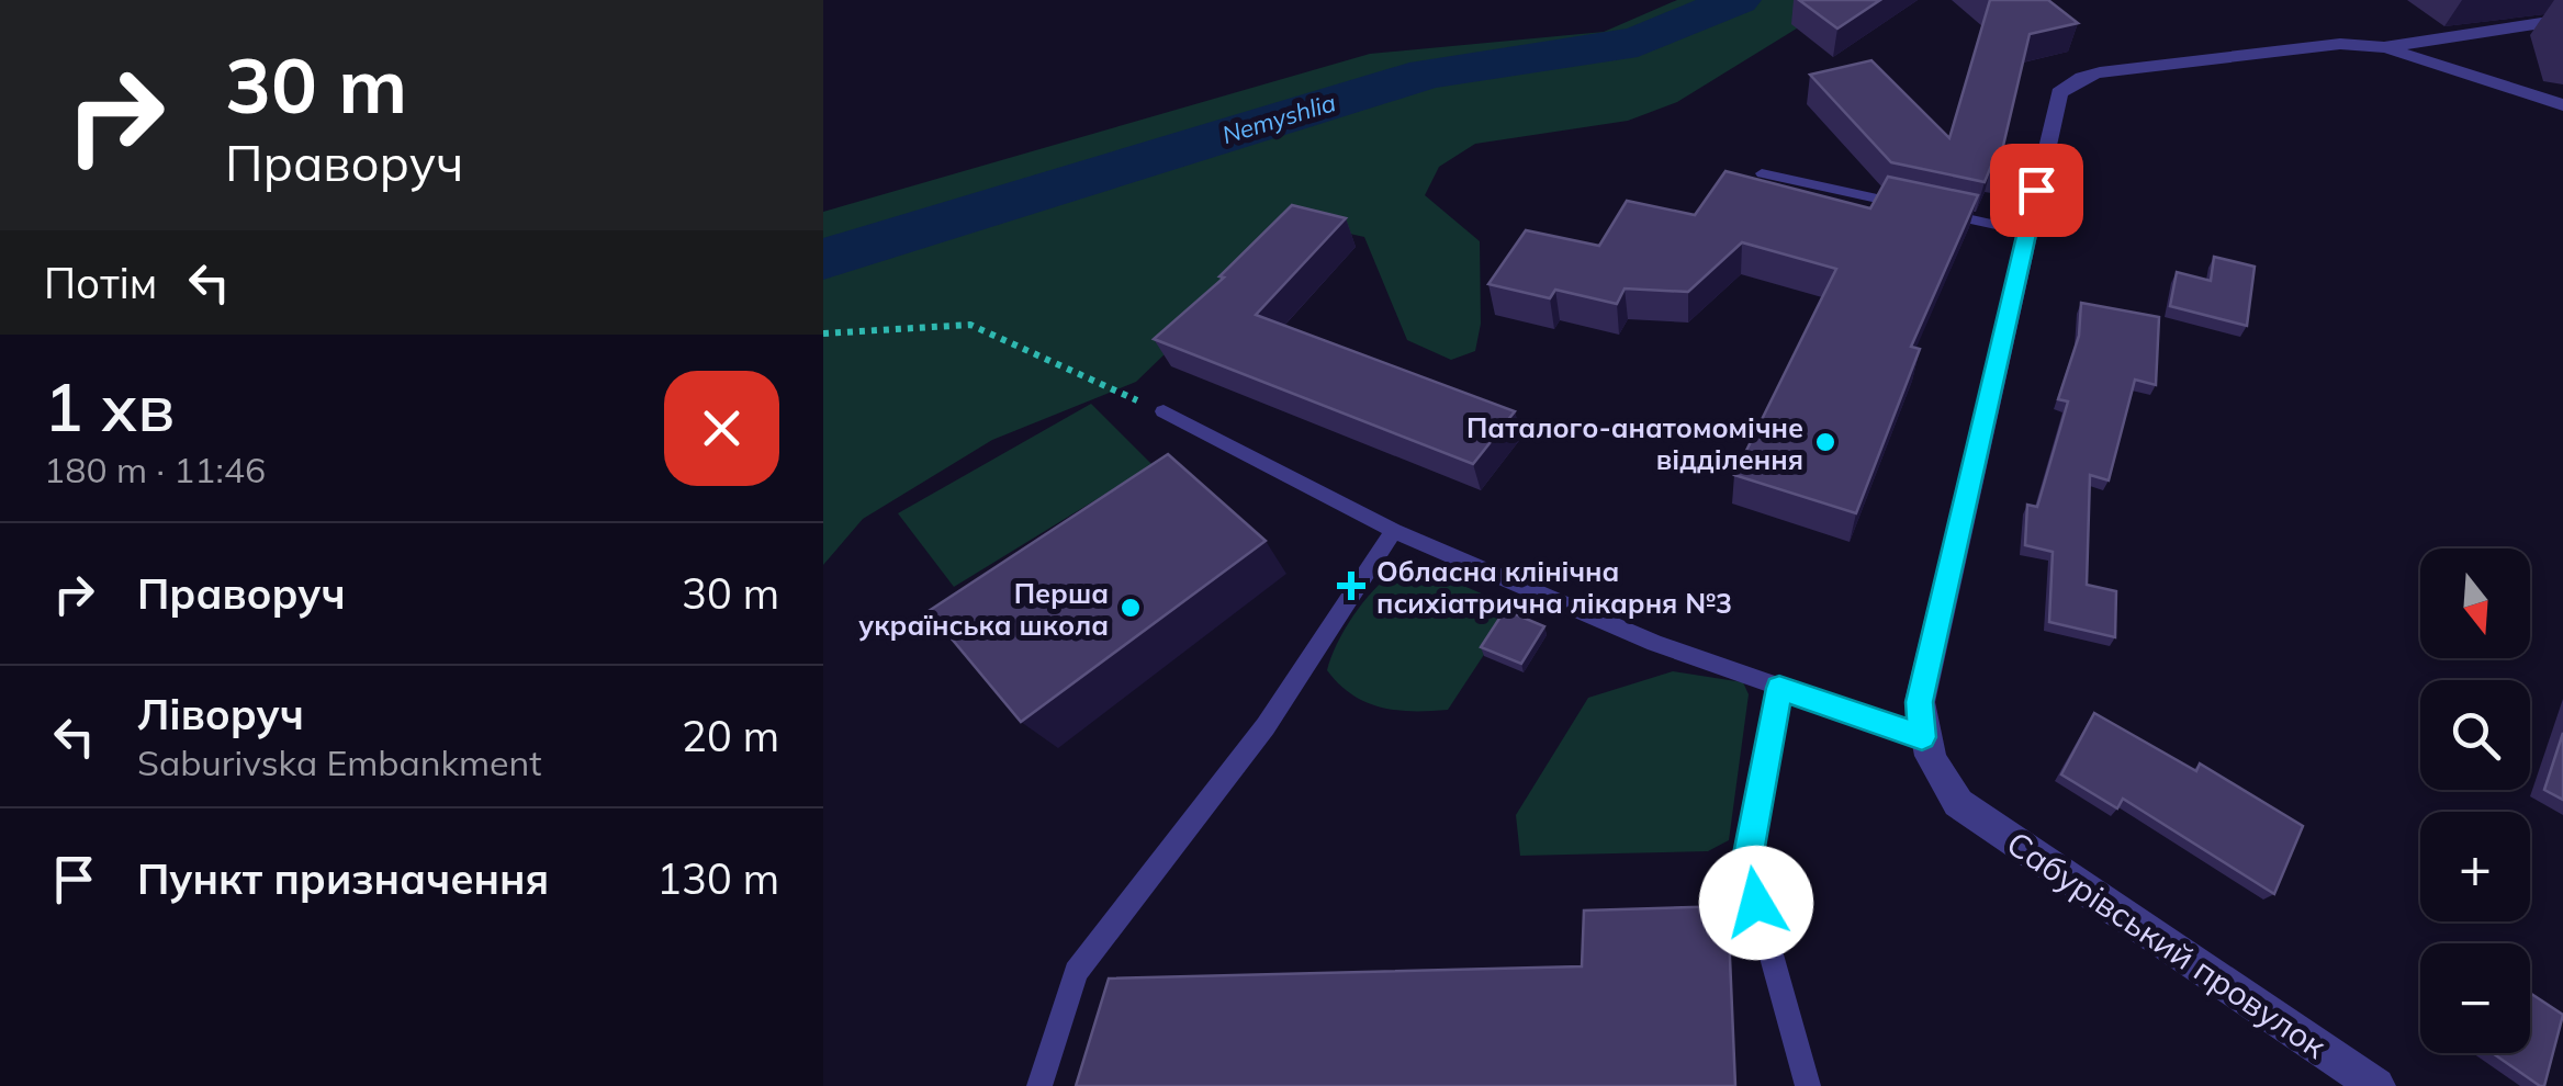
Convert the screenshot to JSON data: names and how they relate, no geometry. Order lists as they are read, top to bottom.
{
  "streets": {
    "street": ["Сабурівський провулок"]
  },
  "water": ["Nemyshlia"],
  "places": {
    "other": ["Паталого-анатомомічне відділення", "Перша українська школа"],
    "health": ["Обласна клінічна психіатрична лікарня №3"]
  },
  "north": "bottom",
  "page": {
    "turn": ["30 m", "Праворуч"],
    "then": "Потім",
    "heading": ["1 хв", "180 m · 11:46"],
    "list": [
      {
        "name": "Праворуч",
        "value": "30 m"
      },
      {
        "name": "Ліворуч",
        "note": "Saburivska Embankment",
        "value": "20 m"
      },
      {
        "name": "Пункт призначення",
        "value": "130 m"
      }
    ],
    "map_buttons": ["+", "−"]
  }
}
